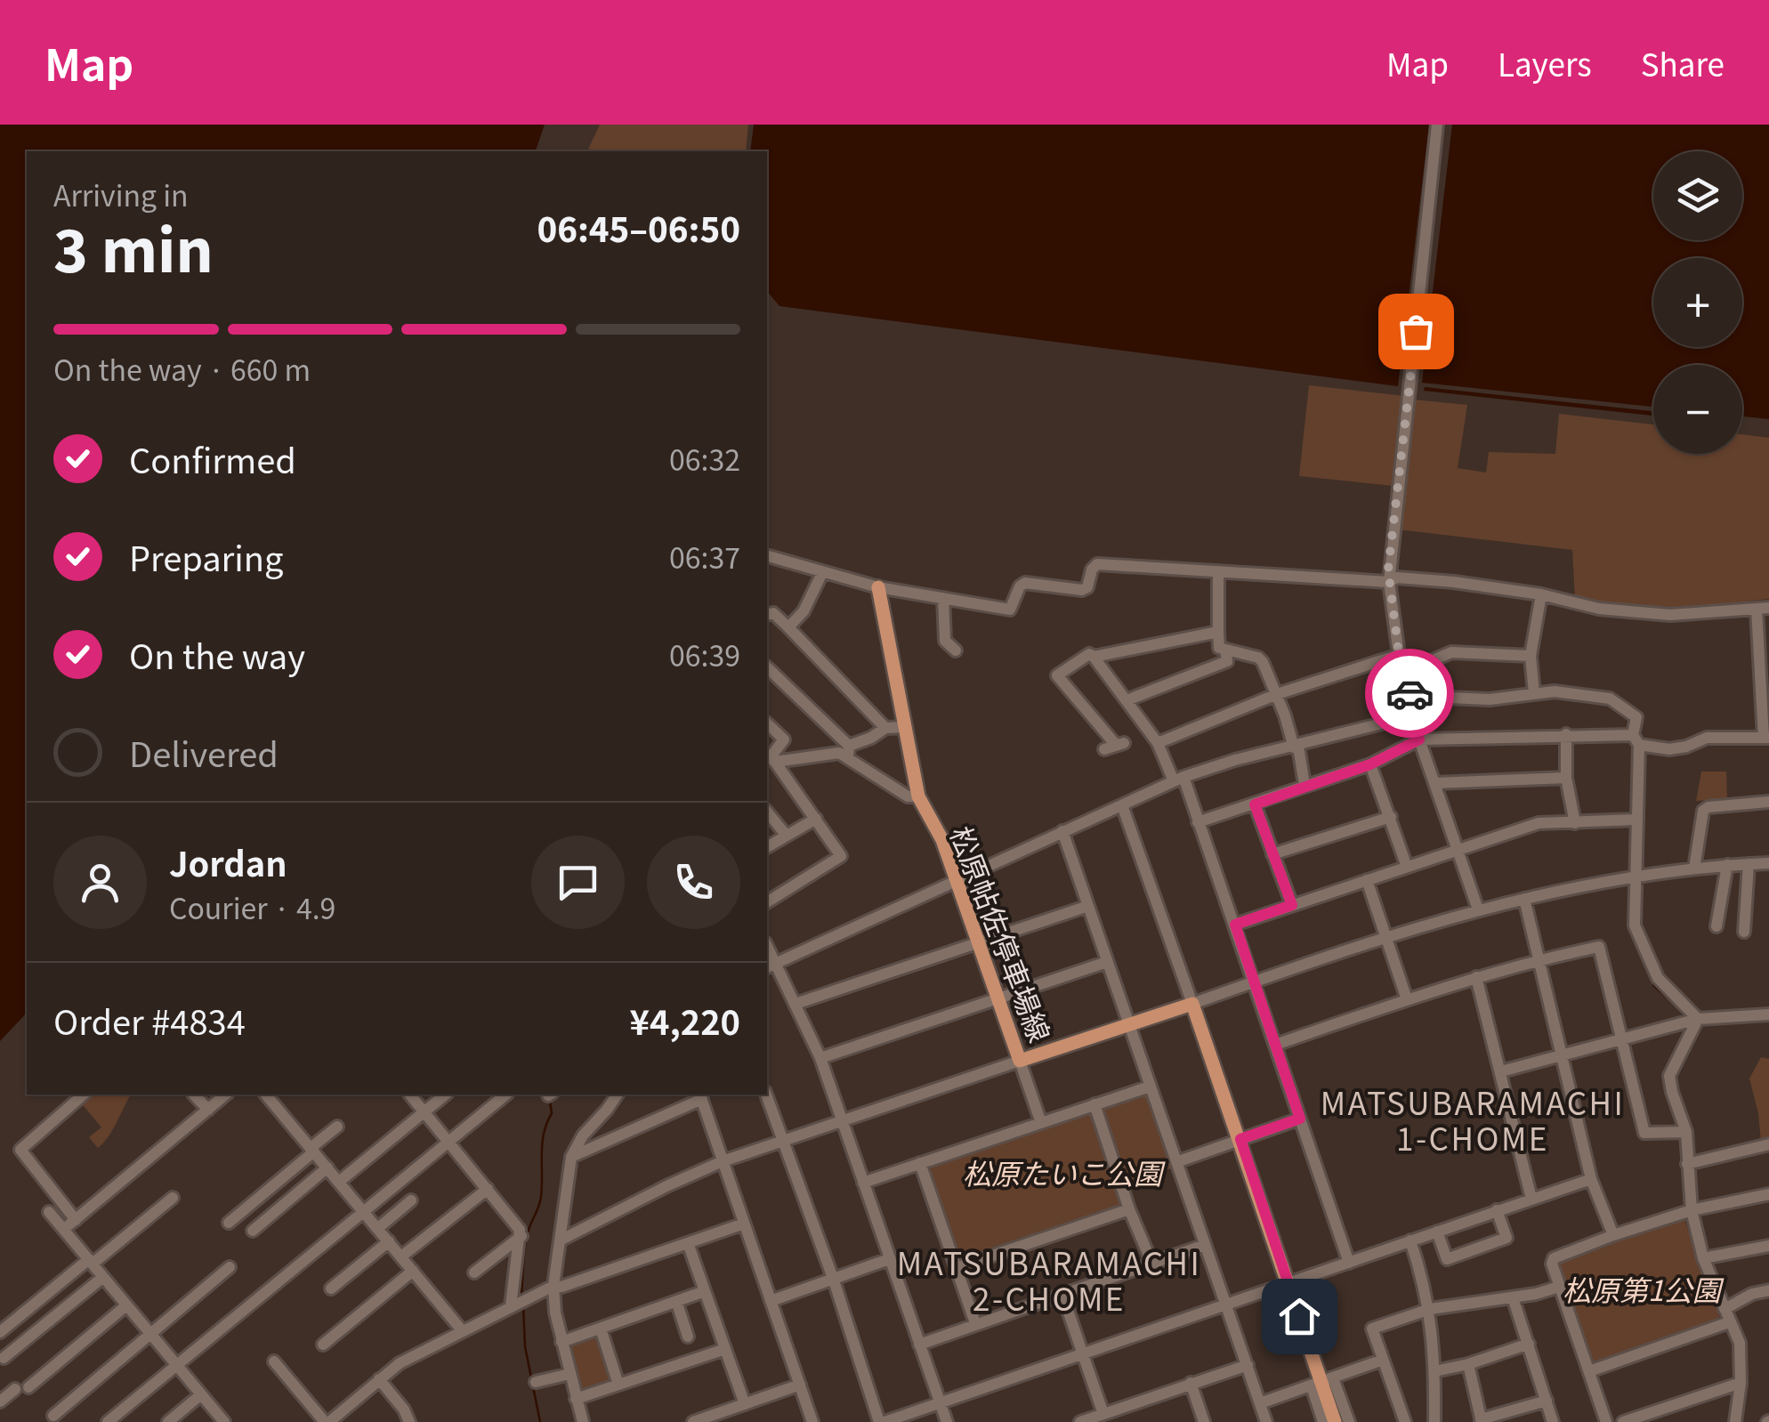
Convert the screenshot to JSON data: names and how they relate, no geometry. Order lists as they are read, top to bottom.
{
  "streets": {
    "main road": ["松原帖佐停車場線"]
  },
  "districts": ["MATSUBARAMACHI 1-CHOME", "MATSUBARAMACHI 2-CHOME"],
  "parks": ["松原たいこ公園", "松原第1公園"],
  "page": {
    "header": "Map",
    "nav": ["Map", "Layers", "Share"],
    "map_buttons": ["+", "−"],
    "heading": ["3 min", "Arriving in", "06:45–06:50"],
    "panel": [
      "Jordan",
      "Courier · 4.9",
      "Order #4834",
      "¥4,220"
    ],
    "bar": "On the way · 660 m",
    "list": [
      ["Confirmed", "06:32"],
      ["Preparing", "06:37"],
      ["On the way", "06:39"],
      "Delivered"
    ]
  }
}
